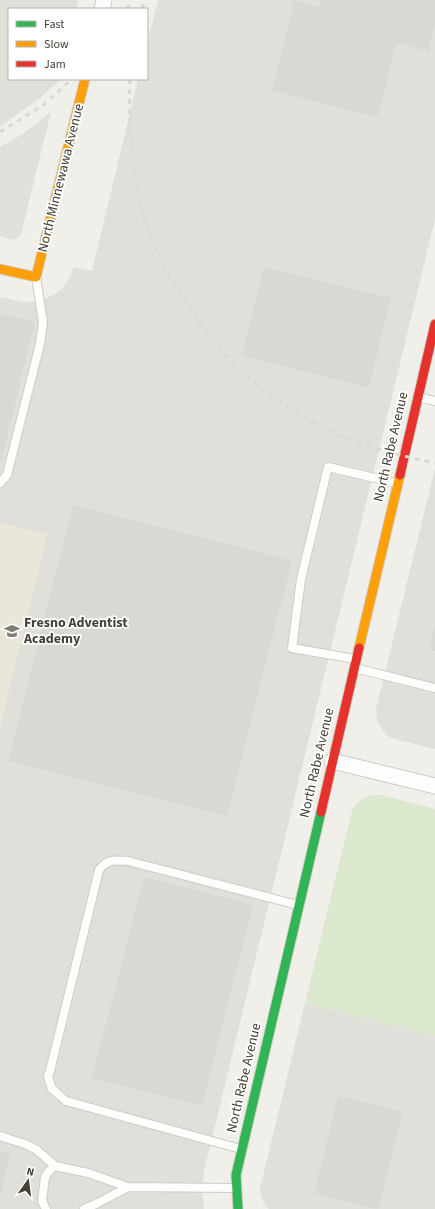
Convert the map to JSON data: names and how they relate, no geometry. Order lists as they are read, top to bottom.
{
  "streets": {
    "street": ["North Minnewawa Avenue", "North Rabe Avenue"]
  },
  "places": {
    "school or university": ["Fresno Adventist Academy"]
  },
  "legend": ["Fast", "Slow", "Jam"],
  "north": "top"
}
